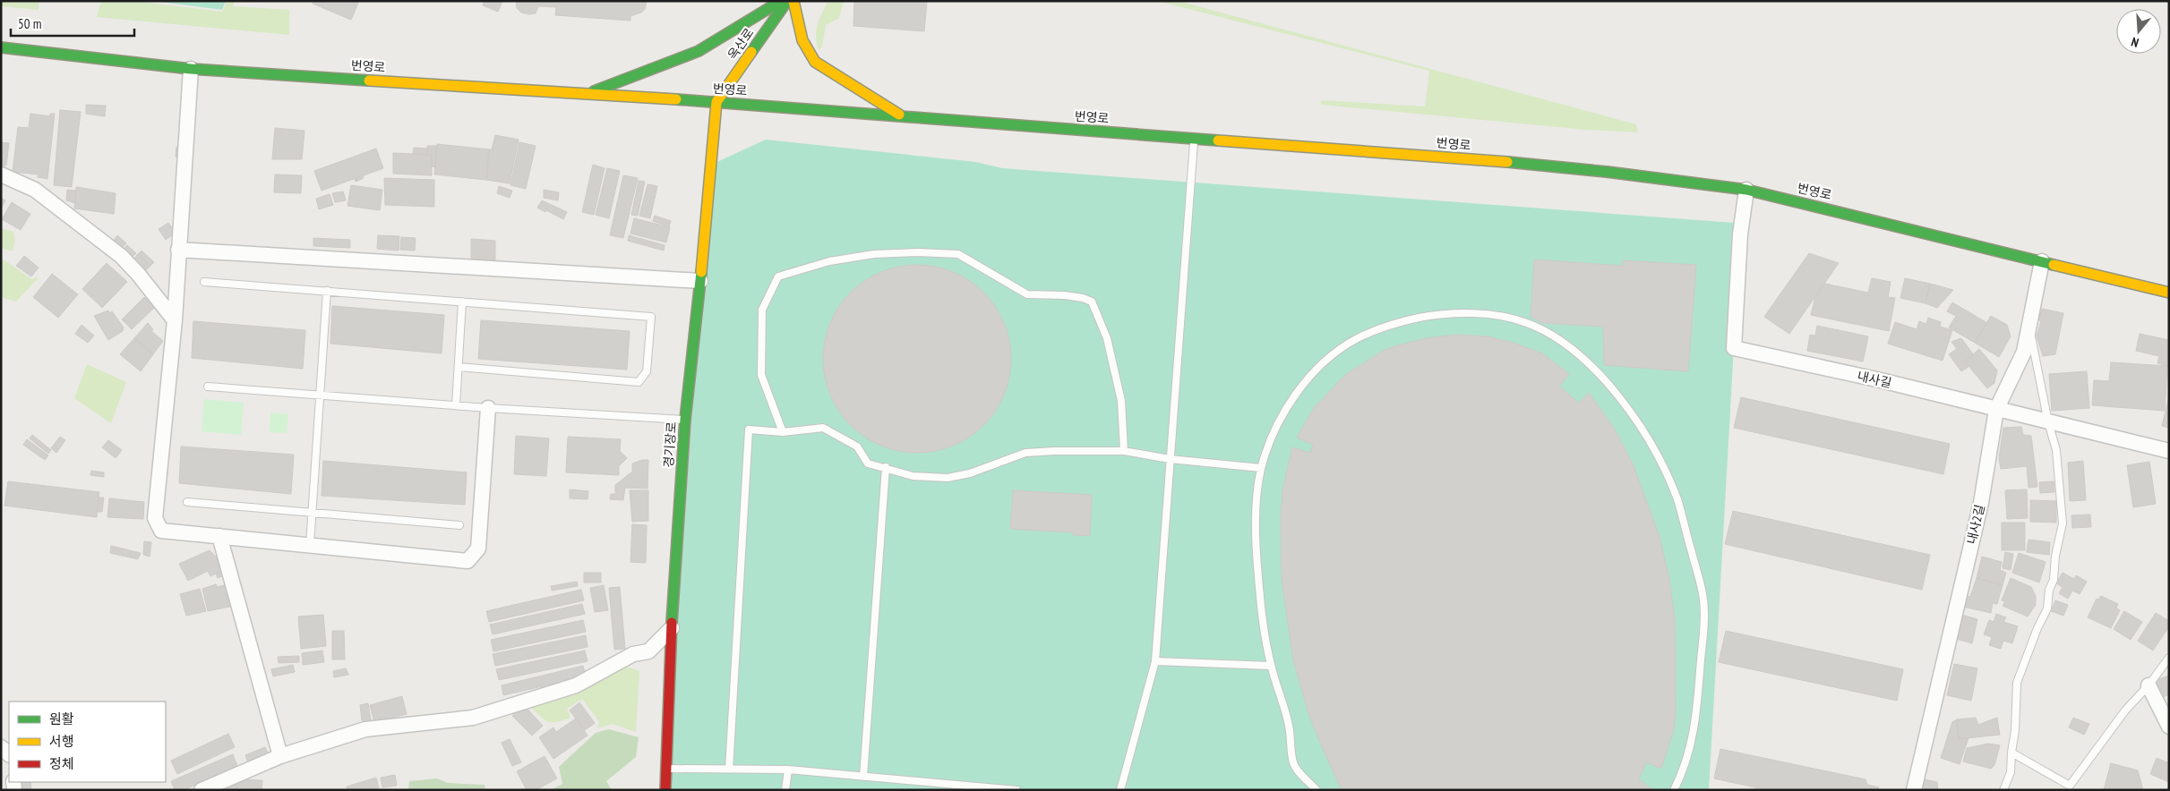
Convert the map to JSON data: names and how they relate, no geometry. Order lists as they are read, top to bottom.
{
  "streets": {
    "main road": ["옥산로", "번영로", "경기장로"],
    "street": ["내사길", "내사2길"]
  },
  "crossings": [
    ["옥산로", "번영로"],
    ["옥산로", "경기장로"],
    ["번영로", "내사길"],
    ["번영로", "경기장로"],
    ["번영로", "내사2길"],
    ["내사길", "내사2길"]
  ],
  "legend": ["원활", "서행", "정체"],
  "scale_bar": "50 m",
  "north": "bottom"
}
